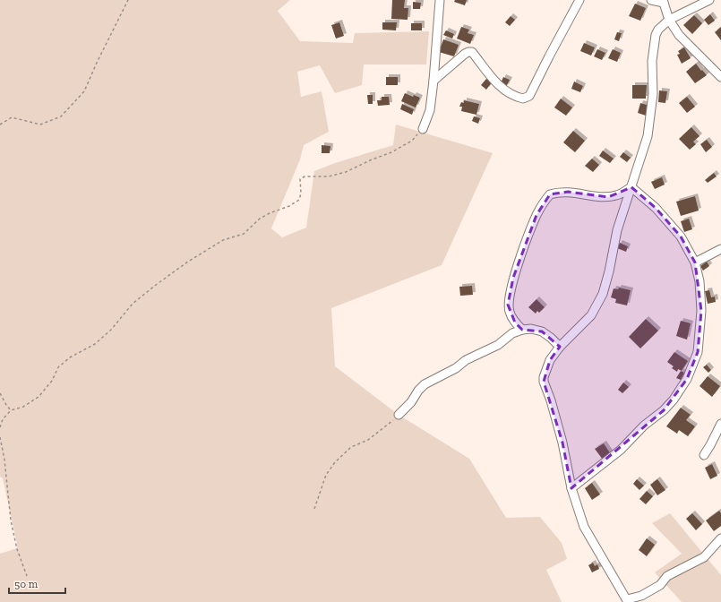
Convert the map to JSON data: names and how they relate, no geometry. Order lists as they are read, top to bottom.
{
  "scale_bar": "50 m"
}
